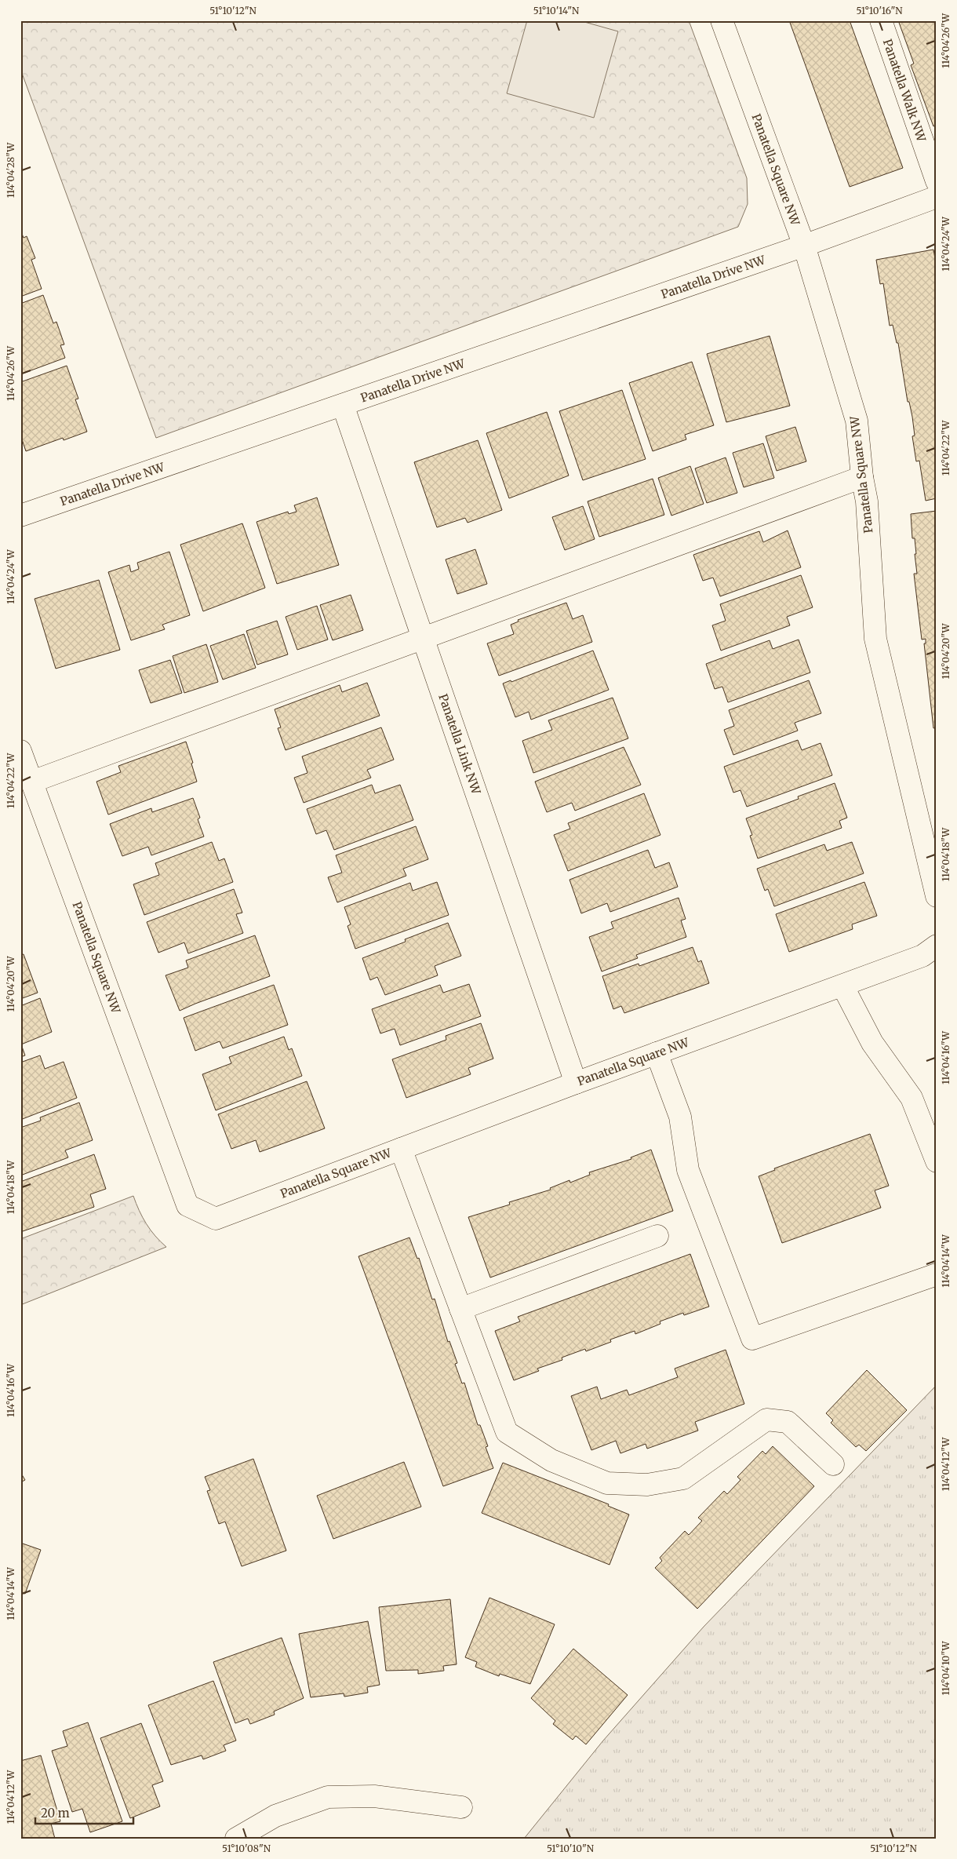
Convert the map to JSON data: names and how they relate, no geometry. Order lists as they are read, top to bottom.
{
  "streets": {
    "street": [
      "Panatella Walk NW",
      "Panatella Square NW",
      "Panatella Drive NW",
      "Panatella Link NW"
    ]
  },
  "crossings": [
    ["Panatella Square NW", "Panatella Drive NW"],
    ["Panatella Square NW", "Panatella Link NW"],
    ["Panatella Drive NW", "Panatella Link NW"]
  ],
  "scale_bar": "20 m",
  "coordinates": [
    "51°10'12\"N",
    "51°10'14\"N",
    "51°10'16\"N",
    "114°04'26\"W",
    "114°04'28\"W",
    "114°04'24\"W",
    "114°04'22\"W",
    "114°04'20\"W",
    "114°04'18\"W",
    "114°04'16\"W",
    "114°04'14\"W",
    "114°04'12\"W",
    "114°04'10\"W",
    "51°10'08\"N",
    "51°10'10\"N"
  ]
}
